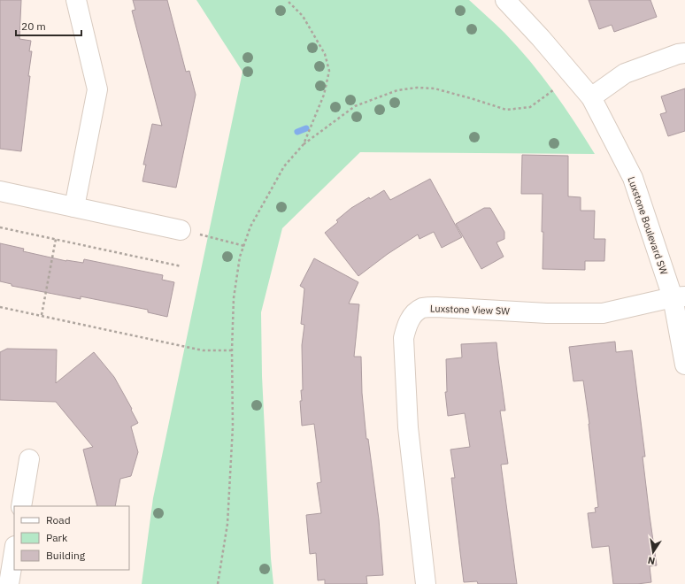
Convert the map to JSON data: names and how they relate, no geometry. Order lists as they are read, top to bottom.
{
  "streets": {
    "street": ["Luxstone Boulevard SW", "Luxstone View SW"]
  },
  "crossings": [
    ["Luxstone Boulevard SW", "Luxstone View SW"]
  ],
  "legend": ["Road", "Park", "Building"],
  "scale_bar": "20 m",
  "north": "bottom"
}
